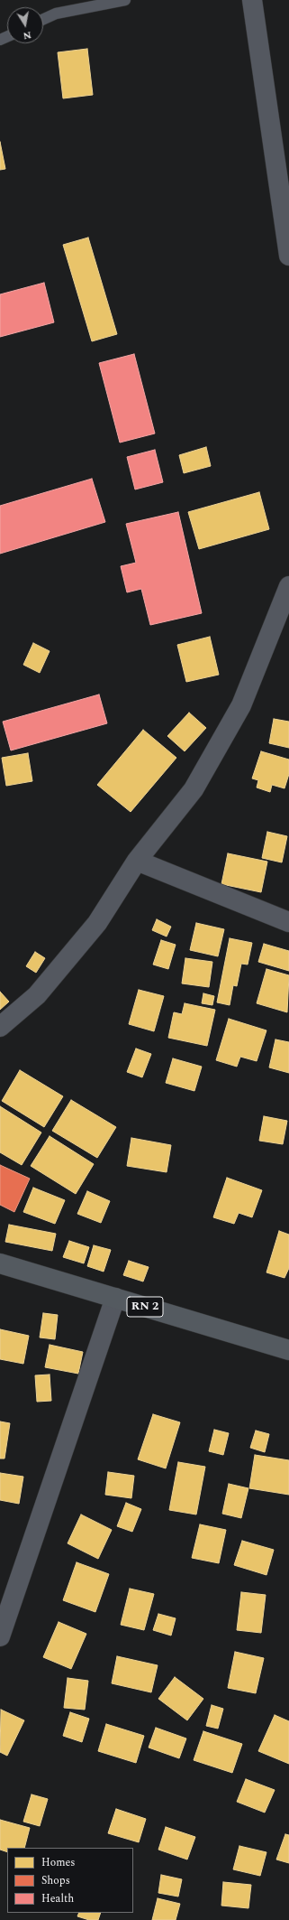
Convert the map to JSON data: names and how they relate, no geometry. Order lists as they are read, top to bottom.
{
  "streets": {
    "main road": ["RN 2"]
  },
  "legend": ["Homes", "Shops", "Health"],
  "north": "bottom"
}
